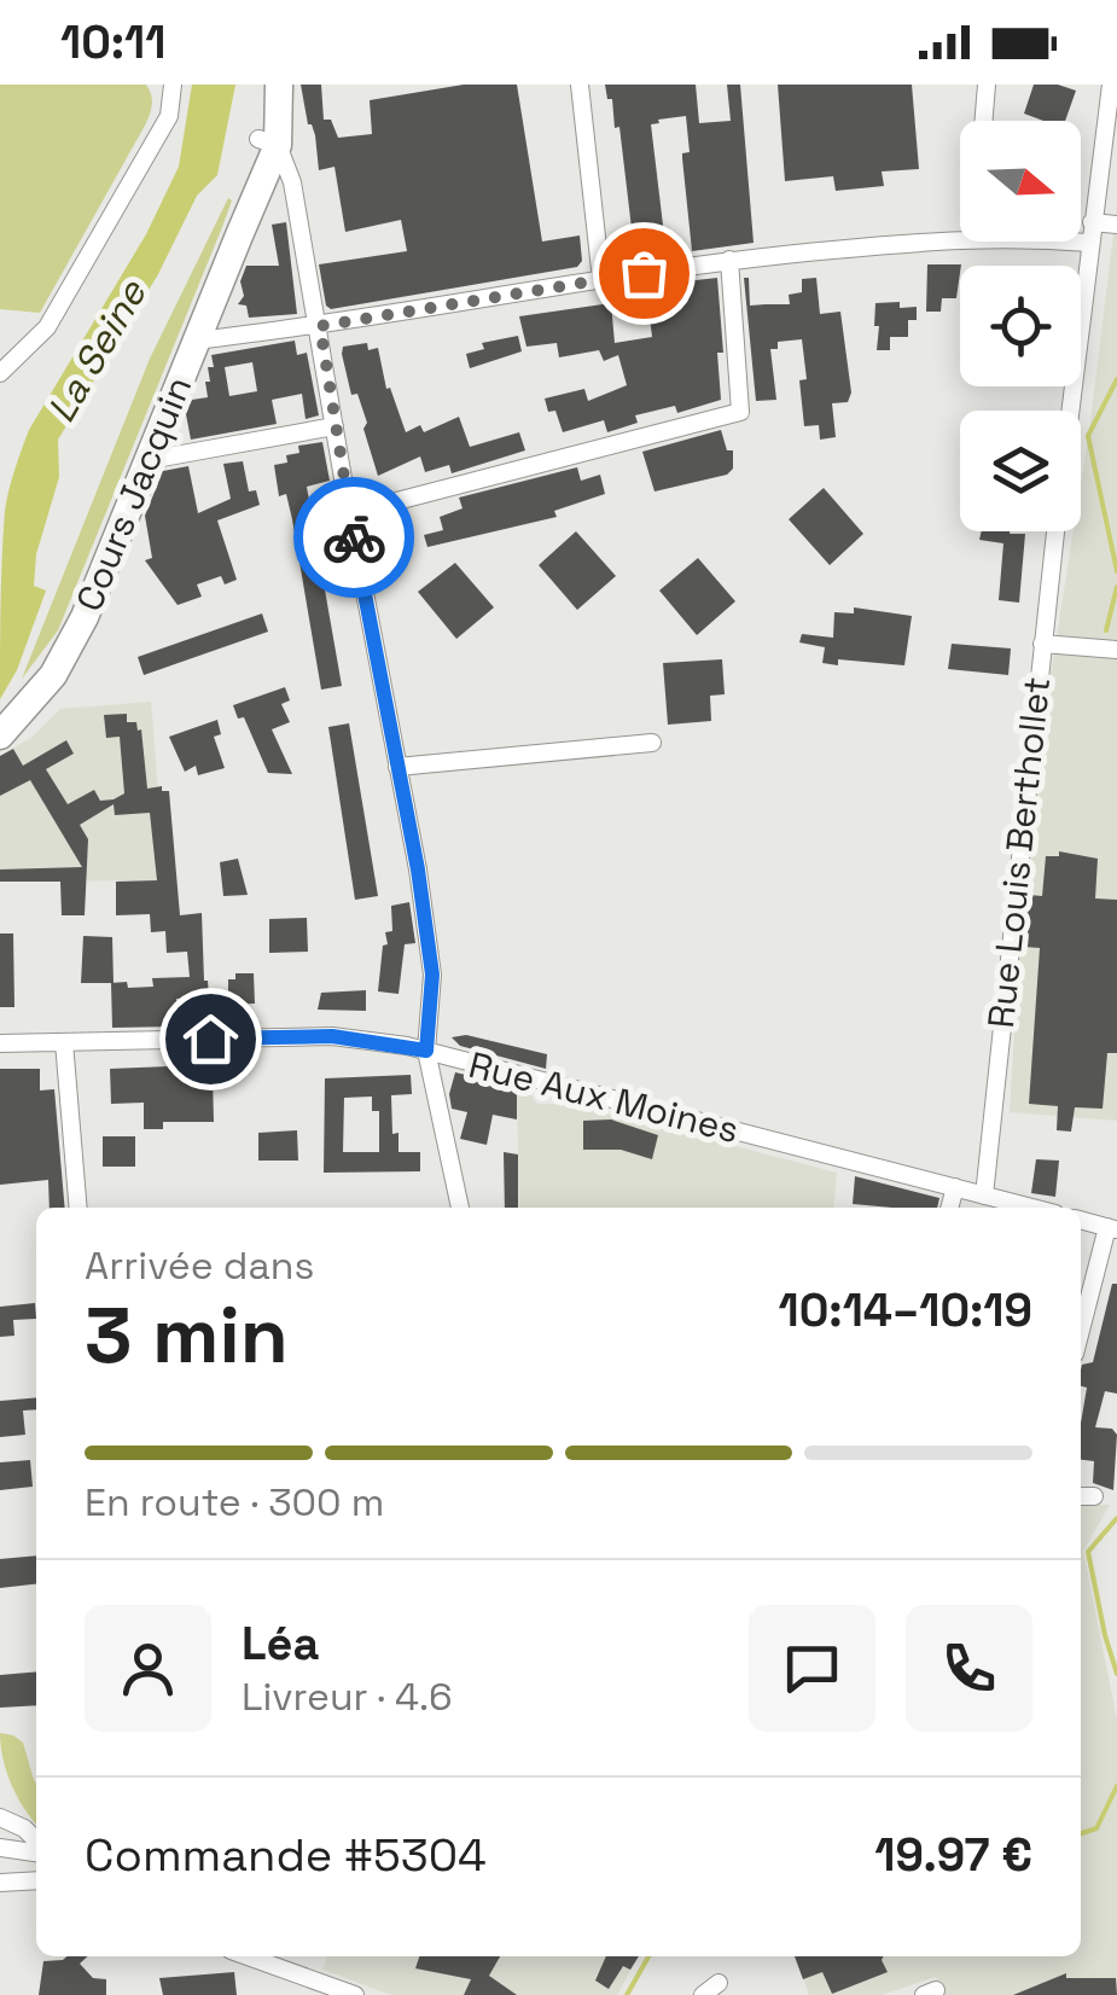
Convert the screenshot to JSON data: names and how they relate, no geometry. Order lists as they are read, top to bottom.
{
  "streets": {
    "main road": ["Cours Jacquin"],
    "street": ["Rue Louis Berthollet", "Rue Aux Moines"]
  },
  "crossings": [
    ["Rue Louis Berthollet", "Rue Aux Moines"]
  ],
  "water": ["La Seine"],
  "north": "right",
  "page": {
    "status": "10:11",
    "heading": ["3 min", "Arrivée dans", "10:14–10:19"],
    "panel": [
      "Léa",
      "Livreur · 4.6",
      "Commande #5304",
      "19.97 €"
    ],
    "bar": "En route · 300 m"
  }
}
